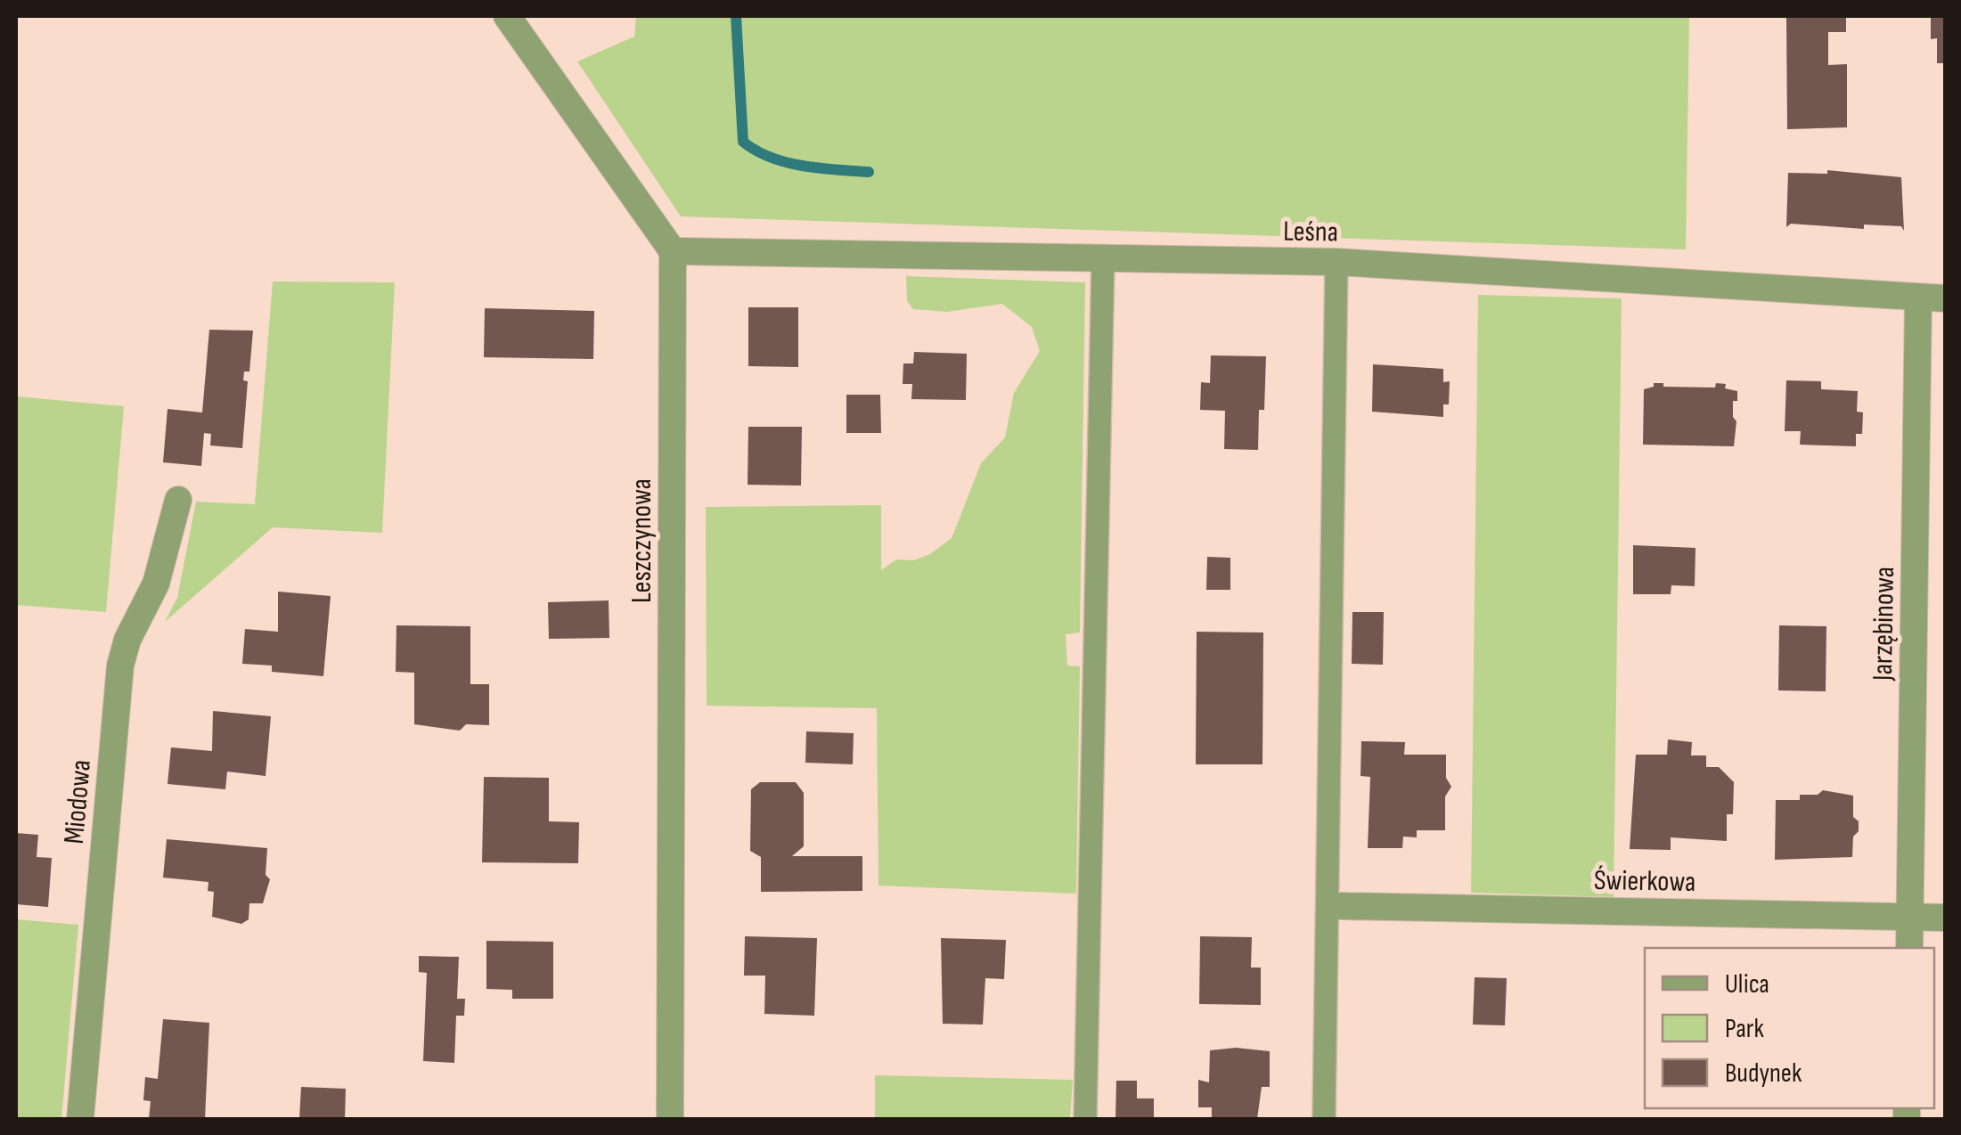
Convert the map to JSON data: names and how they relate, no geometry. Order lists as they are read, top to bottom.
{
  "streets": {
    "street": [
      "Leśna",
      "Leszczynowa",
      "Jarzębinowa",
      "Miodowa",
      "Świerkowa"
    ]
  },
  "crossings": [
    ["Leśna", "Leszczynowa"],
    ["Leśna", "Jarzębinowa"],
    ["Jarzębinowa", "Świerkowa"]
  ],
  "legend": ["Ulica", "Park", "Budynek"]
}
